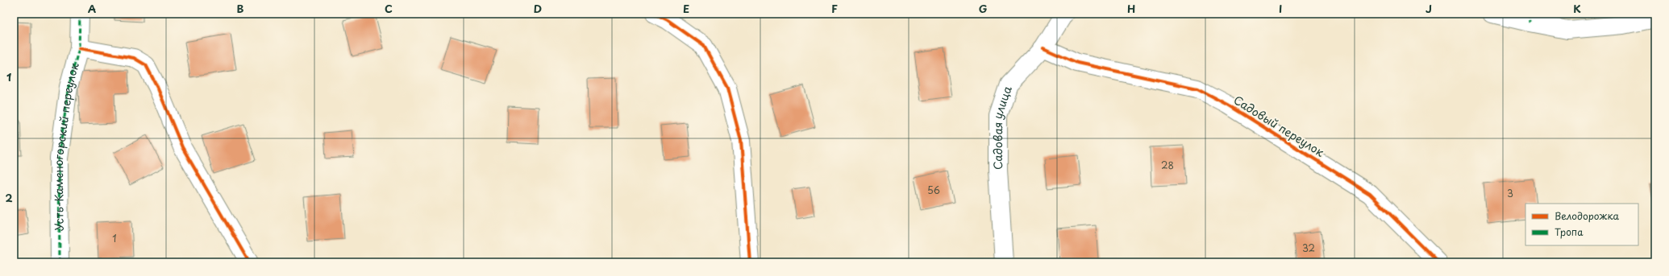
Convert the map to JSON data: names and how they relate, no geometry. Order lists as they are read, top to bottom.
{
  "streets": {
    "street": ["Садовый переулок", "Садовая улица", "Усть-Каменогорский переулок"]
  },
  "crossings": [
    ["Садовый переулок", "Садовая улица"]
  ],
  "house_numbers": [
    "28",
    "56",
    "3",
    "1",
    "32"
  ],
  "legend": ["Велодорожка", "Тропа"],
  "grid": {
    "columns": [
      "A",
      "B",
      "C",
      "D",
      "E",
      "F",
      "G",
      "H",
      "I",
      "J",
      "K"
    ],
    "rows": ["1", "2"]
  }
}
